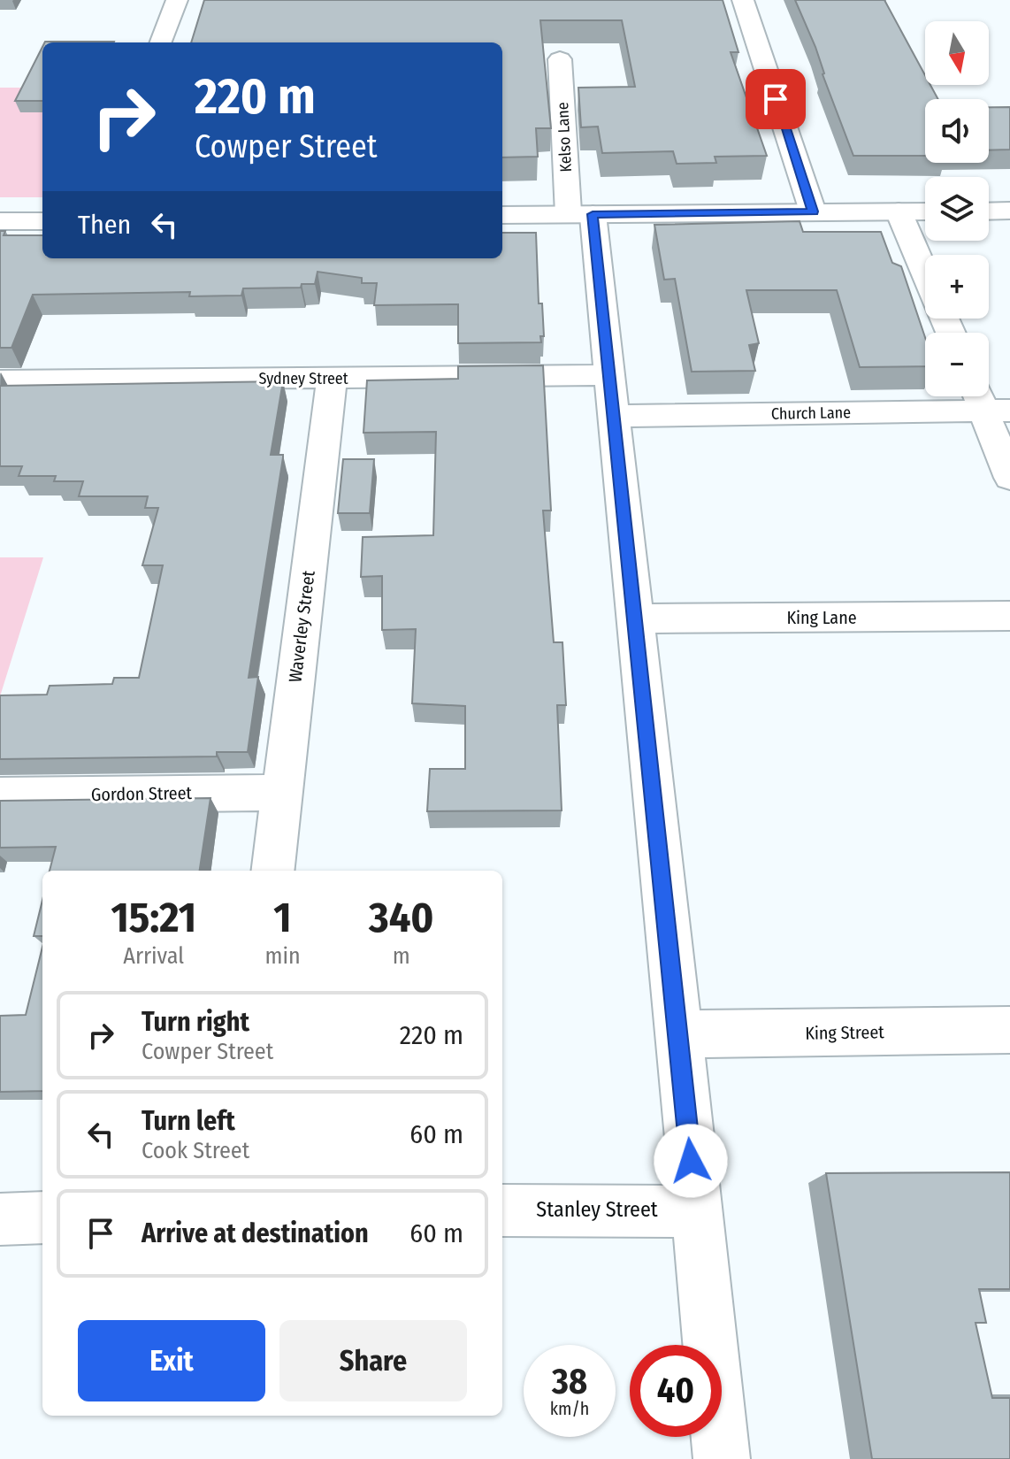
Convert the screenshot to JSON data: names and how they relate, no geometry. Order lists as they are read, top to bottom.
{
  "streets": {
    "street": [
      "Kelso Lane",
      "Sydney Street",
      "Church Lane",
      "King Lane",
      "Waverley Street",
      "Gordon Street",
      "King Street",
      "Stanley Street"
    ]
  },
  "crossings": [
    ["Kelso Lane", "Sydney Street"],
    ["Kelso Lane", "Church Lane"],
    ["Kelso Lane", "King Lane"],
    ["Kelso Lane", "King Street"],
    ["Kelso Lane", "Stanley Street"],
    ["Sydney Street", "Waverley Street"],
    ["Waverley Street", "Gordon Street"]
  ],
  "north": "bottom",
  "page": {
    "map_buttons": ["+", "−"],
    "turn": ["220 m", "Cowper Street"],
    "then": "Then",
    "eta": [
      "15:21",
      "Arrival",
      "1",
      "min",
      "340",
      "m"
    ],
    "list": [
      {
        "name": "Turn right",
        "note": "Cowper Street",
        "value": "220 m"
      },
      {
        "name": "Turn left",
        "note": "Cook Street",
        "value": "60 m"
      },
      {
        "name": "Arrive at destination",
        "value": "60 m"
      }
    ],
    "buttons": ["Exit", "Share"],
    "speed": "38 km/h",
    "limit": "40"
  }
}
